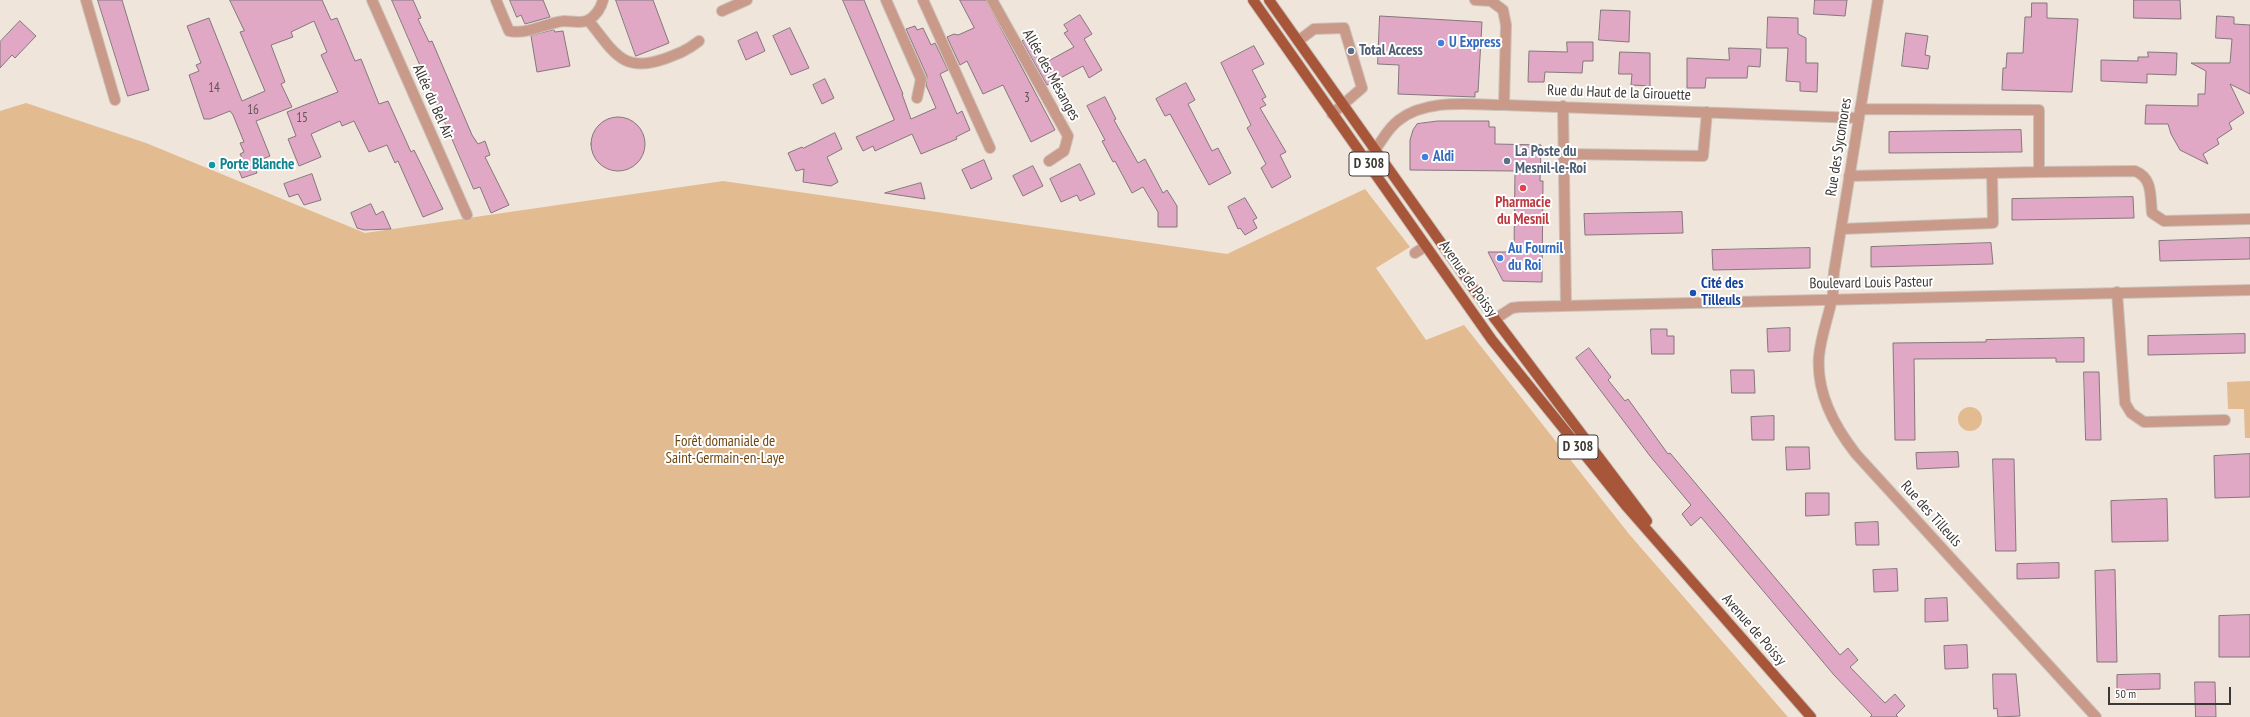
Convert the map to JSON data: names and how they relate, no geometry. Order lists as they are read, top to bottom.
{
  "streets": {
    "main road": ["D 308", "Avenue de Poissy"],
    "street": [
      "Allée des Mésanges",
      "Rue du Haut de la Girouette",
      "Allée du Bel Air",
      "Rue des Sycomores",
      "Boulevard Louis Pasteur",
      "Rue des Tilleuls"
    ]
  },
  "crossings": [
    ["Rue du Haut de la Girouette", "Rue des Sycomores"],
    ["Rue du Haut de la Girouette", "Avenue de Poissy"],
    ["Rue des Sycomores", "Boulevard Louis Pasteur"],
    ["Rue des Sycomores", "Rue des Tilleuls"],
    ["Avenue de Poissy", "Boulevard Louis Pasteur"],
    ["Boulevard Louis Pasteur", "Rue des Tilleuls"]
  ],
  "parks": ["Forêt domaniale de Saint-Germain-en-Laye"],
  "places": [
    "U Express",
    "Total Access",
    "Aldi",
    "La Poste du Mesnil-le-Roi",
    "Porte Blanche",
    "Pharmacie du Mesnil",
    "Au Fournil du Roi",
    "Cité des Tilleuls"
  ],
  "house_numbers": [
    "14",
    "3",
    "16",
    "15"
  ],
  "scale_bar": "50 m"
}
